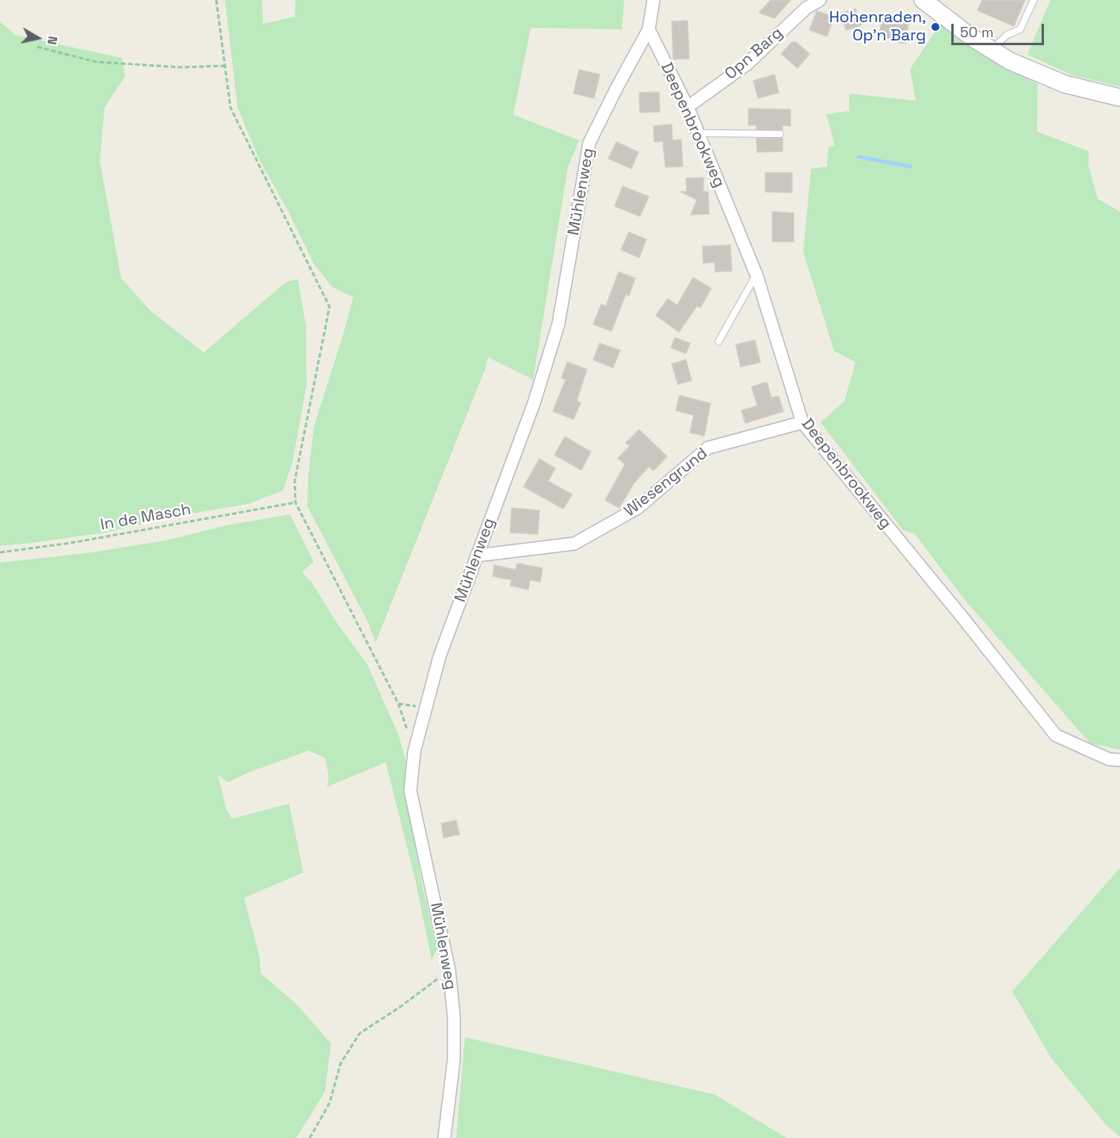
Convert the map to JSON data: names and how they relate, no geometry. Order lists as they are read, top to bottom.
{
  "streets": {
    "street": [
      "Opn Barg",
      "Deepenbrookweg",
      "Mühlenweg",
      "Wiesengrund"
    ],
    "path": ["In de Masch"]
  },
  "crossings": [
    ["Opn Barg", "Deepenbrookweg"],
    ["Deepenbrookweg", "Mühlenweg"],
    ["Deepenbrookweg", "Wiesengrund"],
    ["Mühlenweg", "Wiesengrund"]
  ],
  "places": ["Hohenraden, Op'n Barg"],
  "scale_bar": "50 m",
  "north": "right"
}
